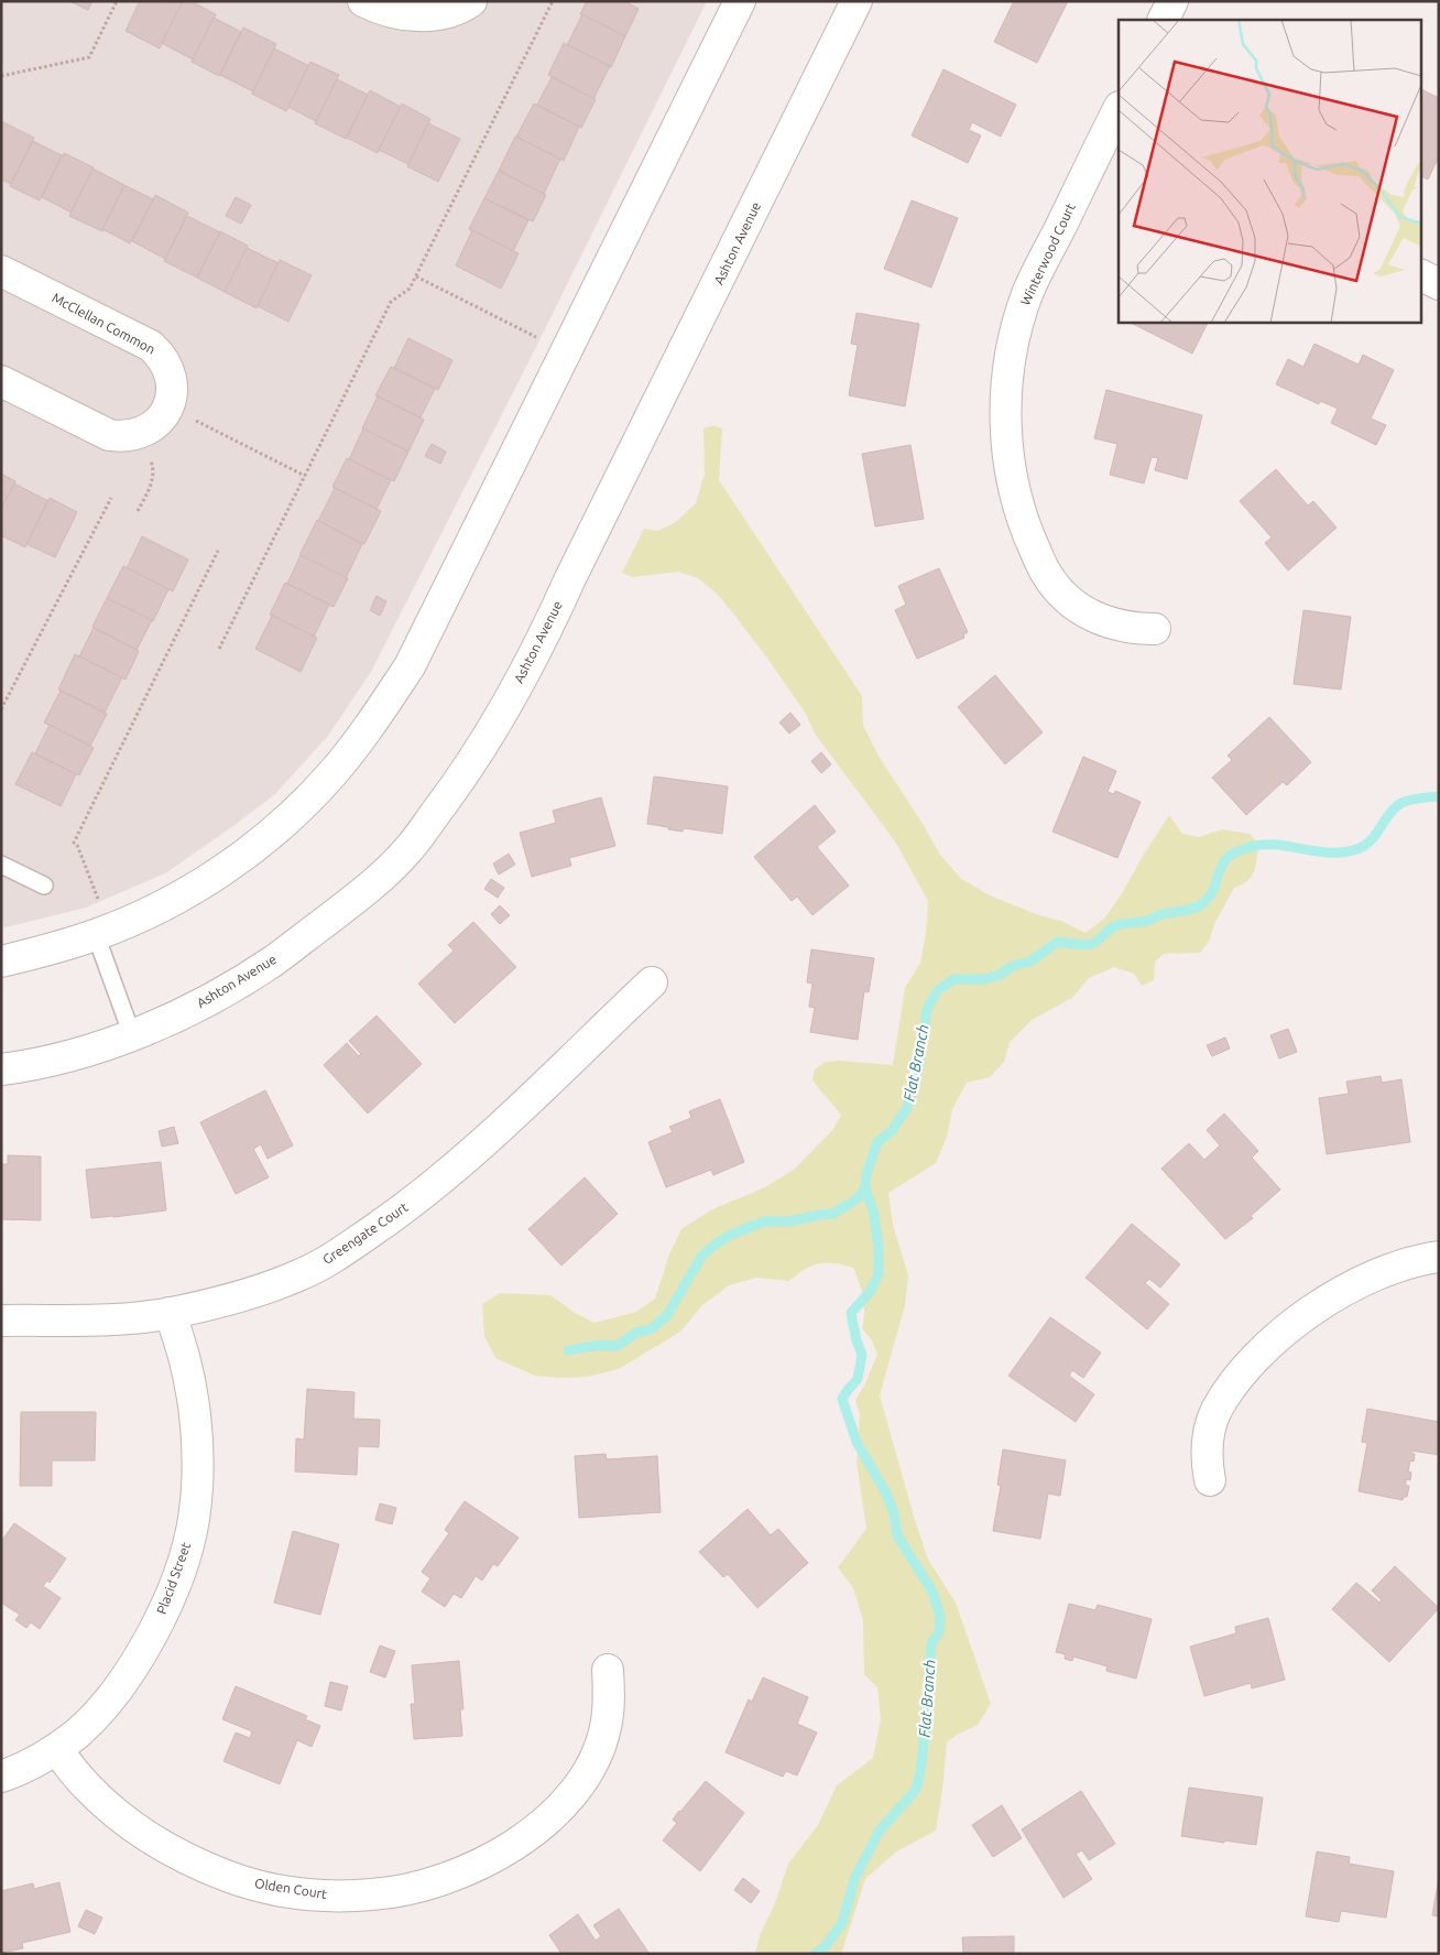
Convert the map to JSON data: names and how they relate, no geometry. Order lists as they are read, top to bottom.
{
  "streets": {
    "street": [
      "Ashton Avenue",
      "Winterwood Court",
      "McClellan Common",
      "Greengate Court",
      "Placid Street",
      "Olden Court"
    ]
  },
  "crossings": [
    ["Greengate Court", "Placid Street"],
    ["Placid Street", "Olden Court"]
  ],
  "water": ["Flat Branch"]
}
